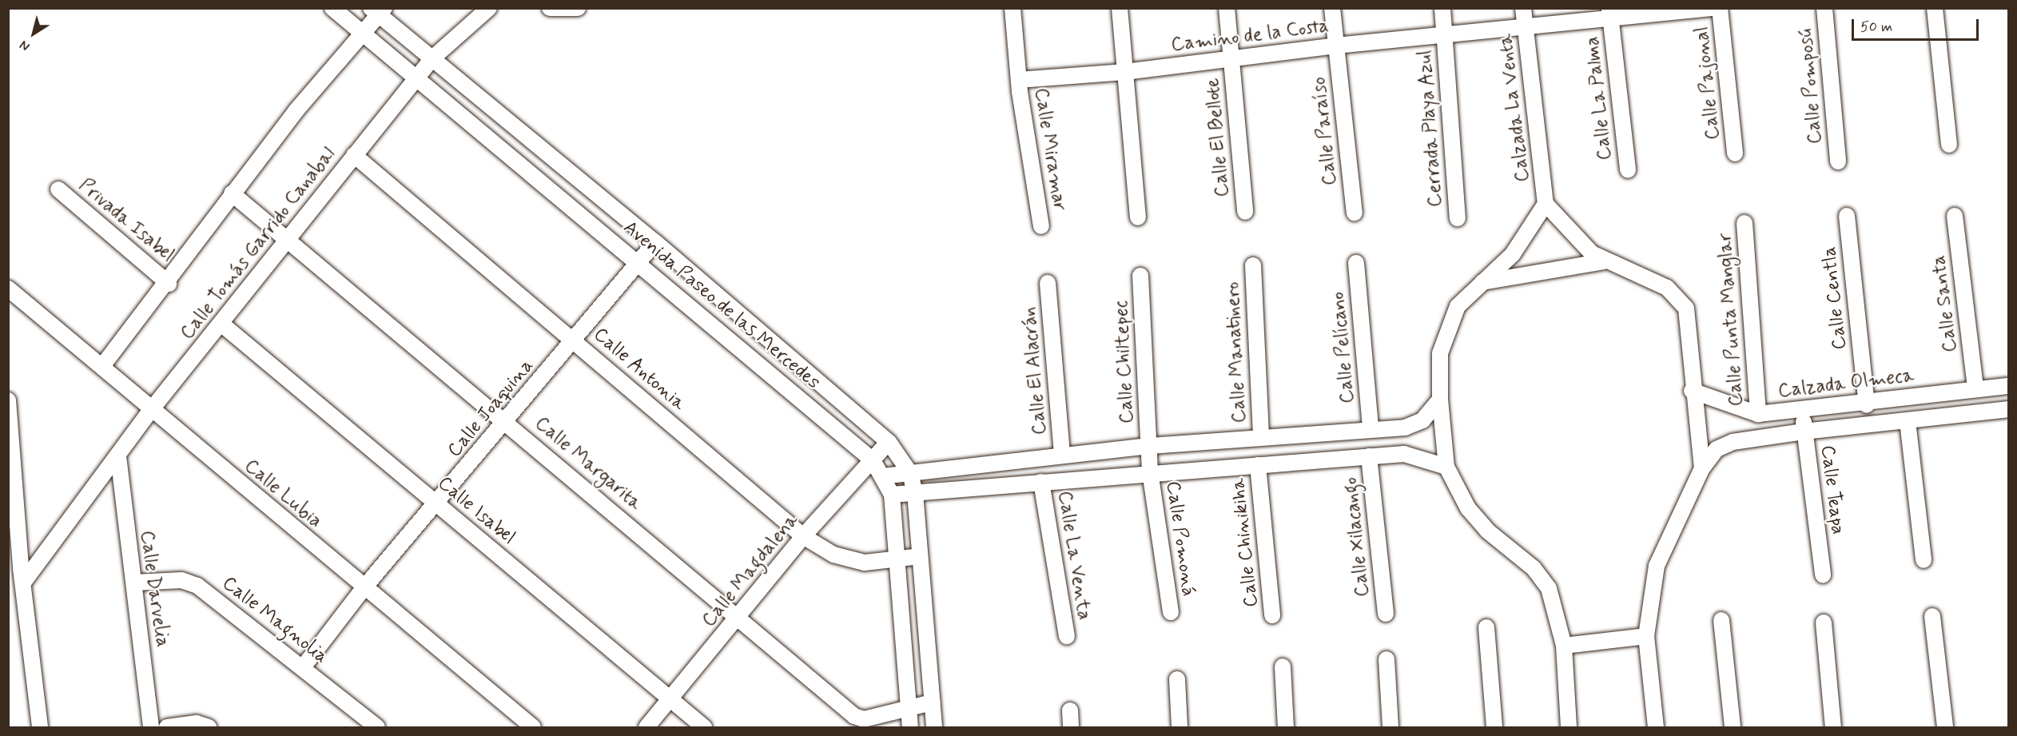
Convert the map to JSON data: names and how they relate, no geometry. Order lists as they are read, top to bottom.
{
  "streets": {
    "street": [
      "Camino de la Costa",
      "Calle Pajonal",
      "Calle Pomposú",
      "Calle La Palma",
      "Calzada La Venta",
      "Cerrada Playa Azul",
      "Calle Paraíso",
      "Calle El Bellote",
      "Calle Miramar",
      "Privada Isabel",
      "Calle Tomás Garrido Canabal",
      "Calle Centla",
      "Calle Santa",
      "Avenida Paseo de las Mercedes",
      "Calle Punta Manglar",
      "Calle Pelícano",
      "Calle Manatinero",
      "Calle Chiltepec",
      "Calle Antonia",
      "Calle El Alacrán",
      "Calzada Olmeca",
      "Calle Joaquina",
      "Calle Margarita",
      "Calle Teapa",
      "Calle Lubia",
      "Calle Isabel",
      "Calle Xilacango",
      "Calle Pomoná",
      "Calle Chinikiha",
      "Calle La Venta",
      "Calle Magdalena",
      "Calle Darvelia",
      "Calle Magnolia"
    ]
  },
  "crossings": [
    ["Camino de la Costa", "Calle La Palma"],
    ["Camino de la Costa", "Calzada La Venta"],
    ["Camino de la Costa", "Cerrada Playa Azul"],
    ["Camino de la Costa", "Calle Paraíso"],
    ["Camino de la Costa", "Calle El Bellote"],
    ["Camino de la Costa", "Calle Miramar"],
    ["Calle Tomás Garrido Canabal", "Avenida Paseo de las Mercedes"],
    ["Calle Tomás Garrido Canabal", "Calle Antonia"],
    ["Calle Tomás Garrido Canabal", "Calle Margarita"],
    ["Calle Tomás Garrido Canabal", "Calle Lubia"],
    ["Calle Tomás Garrido Canabal", "Calle Isabel"],
    ["Calle Tomás Garrido Canabal", "Calle Darvelia"],
    ["Calle Centla", "Calzada Olmeca"],
    ["Calle Santa", "Calzada Olmeca"],
    ["Avenida Paseo de las Mercedes", "Calle Antonia"],
    ["Avenida Paseo de las Mercedes", "Calle Joaquina"],
    ["Avenida Paseo de las Mercedes", "Calle Margarita"],
    ["Avenida Paseo de las Mercedes", "Calle Magdalena"],
    ["Calle Punta Manglar", "Calzada Olmeca"],
    ["Calle Chiltepec", "Calle Pomoná"],
    ["Calle Antonia", "Calle Joaquina"],
    ["Calle Antonia", "Calle Magdalena"],
    ["Calzada Olmeca", "Calle Teapa"],
    ["Calle Joaquina", "Calle Margarita"],
    ["Calle Joaquina", "Calle Lubia"],
    ["Calle Joaquina", "Calle Isabel"],
    ["Calle Joaquina", "Calle Magnolia"],
    ["Calle Margarita", "Calle Magdalena"],
    ["Calle Isabel", "Calle Magdalena"],
    ["Calle Darvelia", "Calle Magnolia"]
  ],
  "scale_bar": "50 m",
  "north": "bottom left"
}
